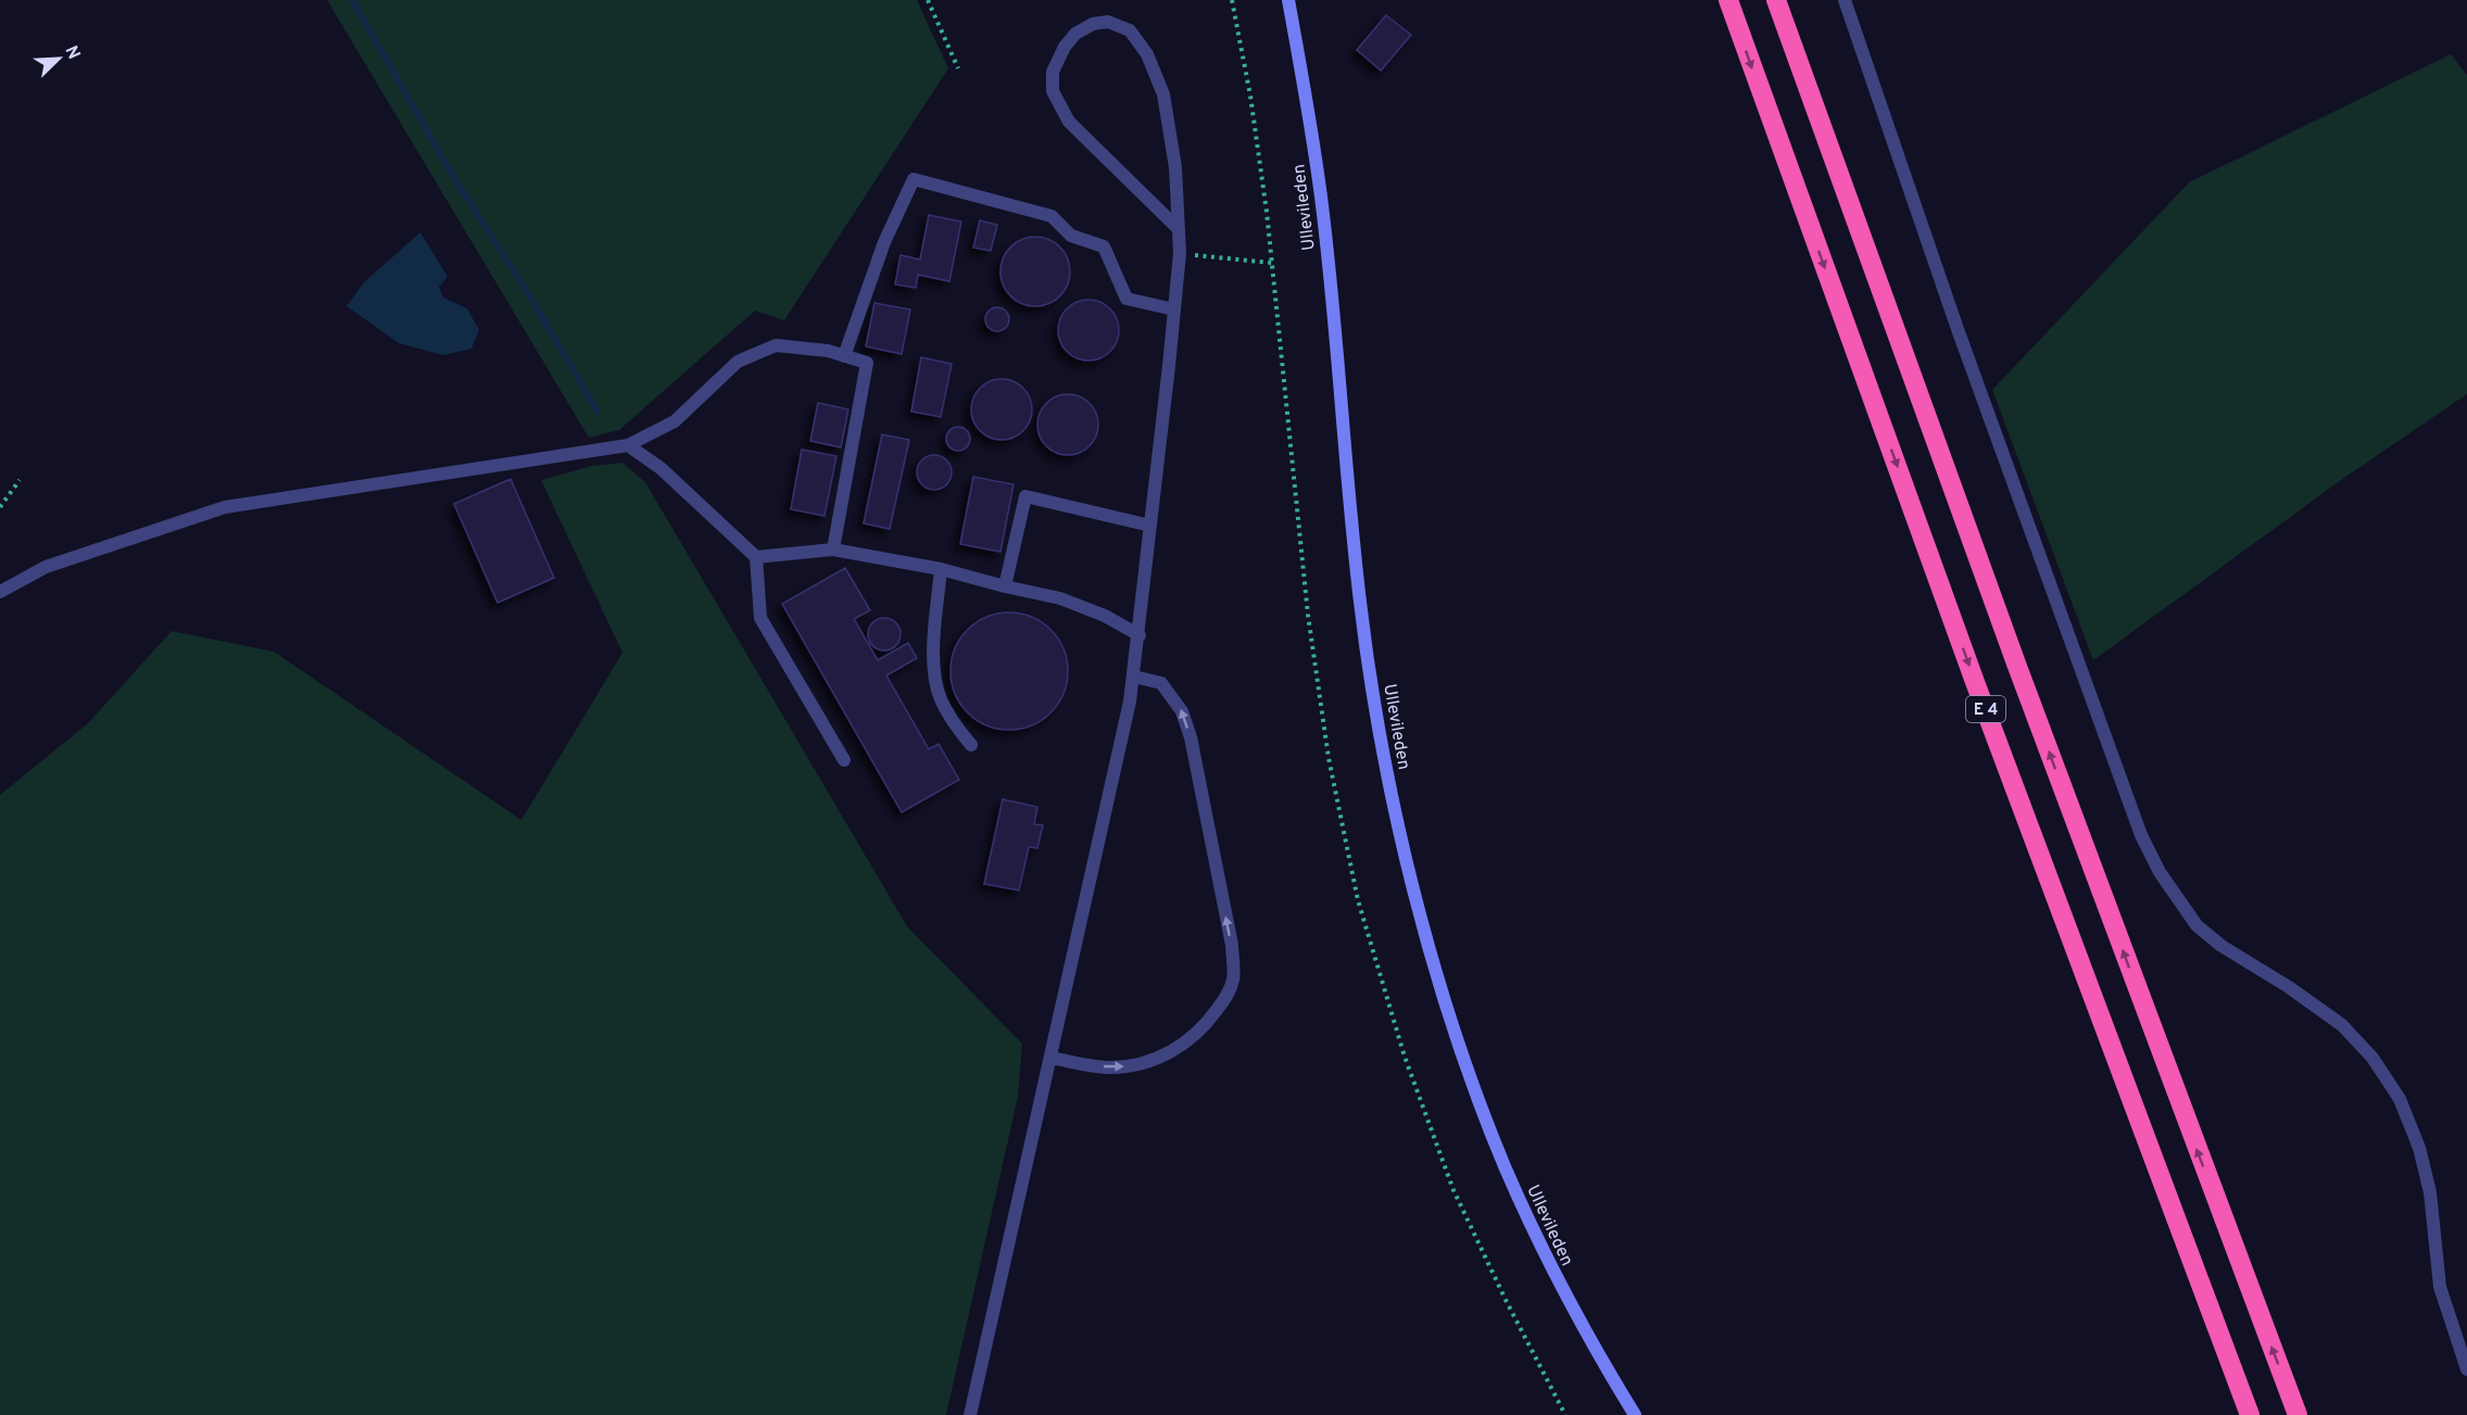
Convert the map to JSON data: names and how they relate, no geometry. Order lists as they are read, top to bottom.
{
  "streets": {
    "highway": ["E 4"],
    "main road": ["Ullevileden"]
  },
  "north": "top right"
}
